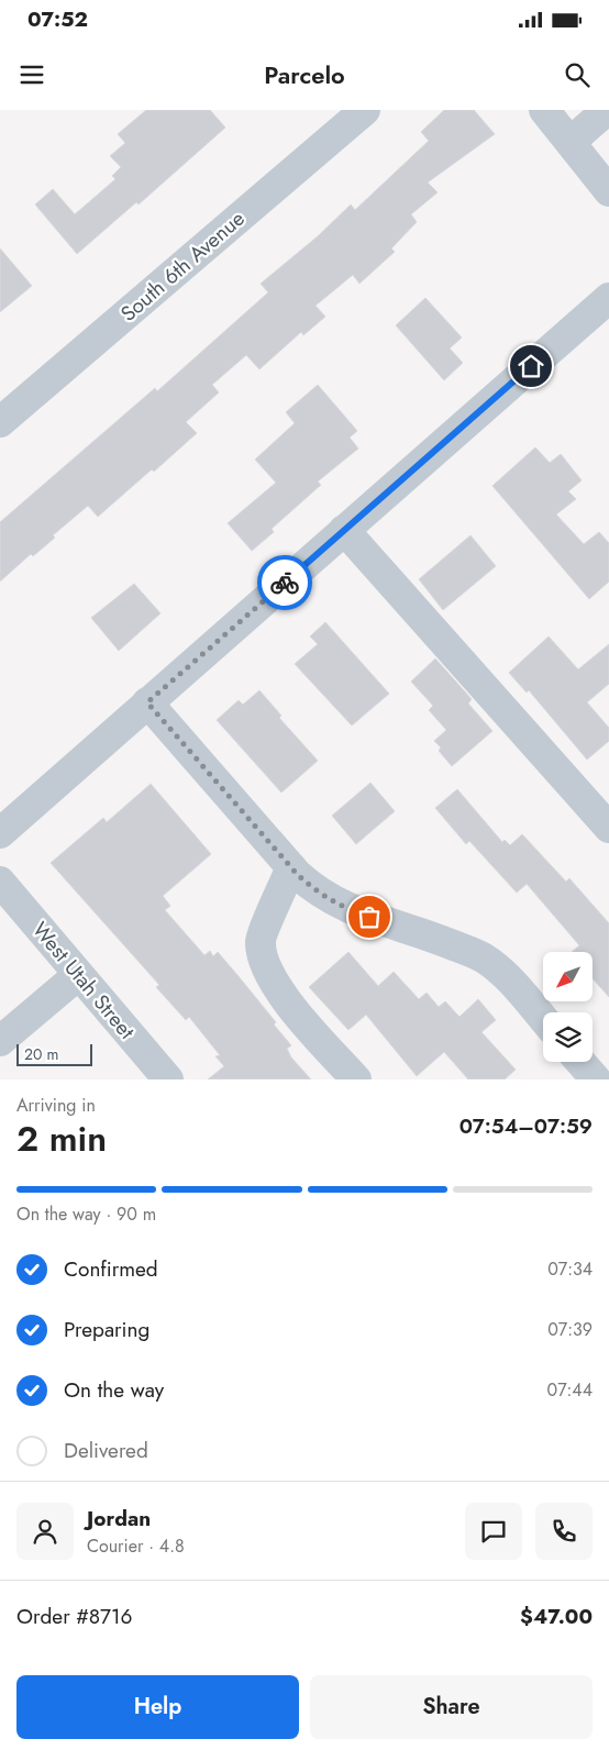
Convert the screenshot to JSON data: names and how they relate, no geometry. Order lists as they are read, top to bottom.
{
  "streets": {
    "street": ["South 6th Avenue", "West Utah Street"]
  },
  "scale_bar": "20 m",
  "north": "bottom left",
  "page": {
    "status": "07:52",
    "header": "Parcelo",
    "scale": "20 m",
    "heading": ["2 min", "Arriving in", "07:54–07:59"],
    "panel": [
      "Jordan",
      "Courier · 4.8",
      "Order #8716",
      "$47.00"
    ],
    "bar": "On the way · 90 m",
    "list": [
      ["Confirmed", "07:34"],
      ["Preparing", "07:39"],
      ["On the way", "07:44"],
      "Delivered"
    ],
    "buttons": ["Help", "Share"]
  }
}
